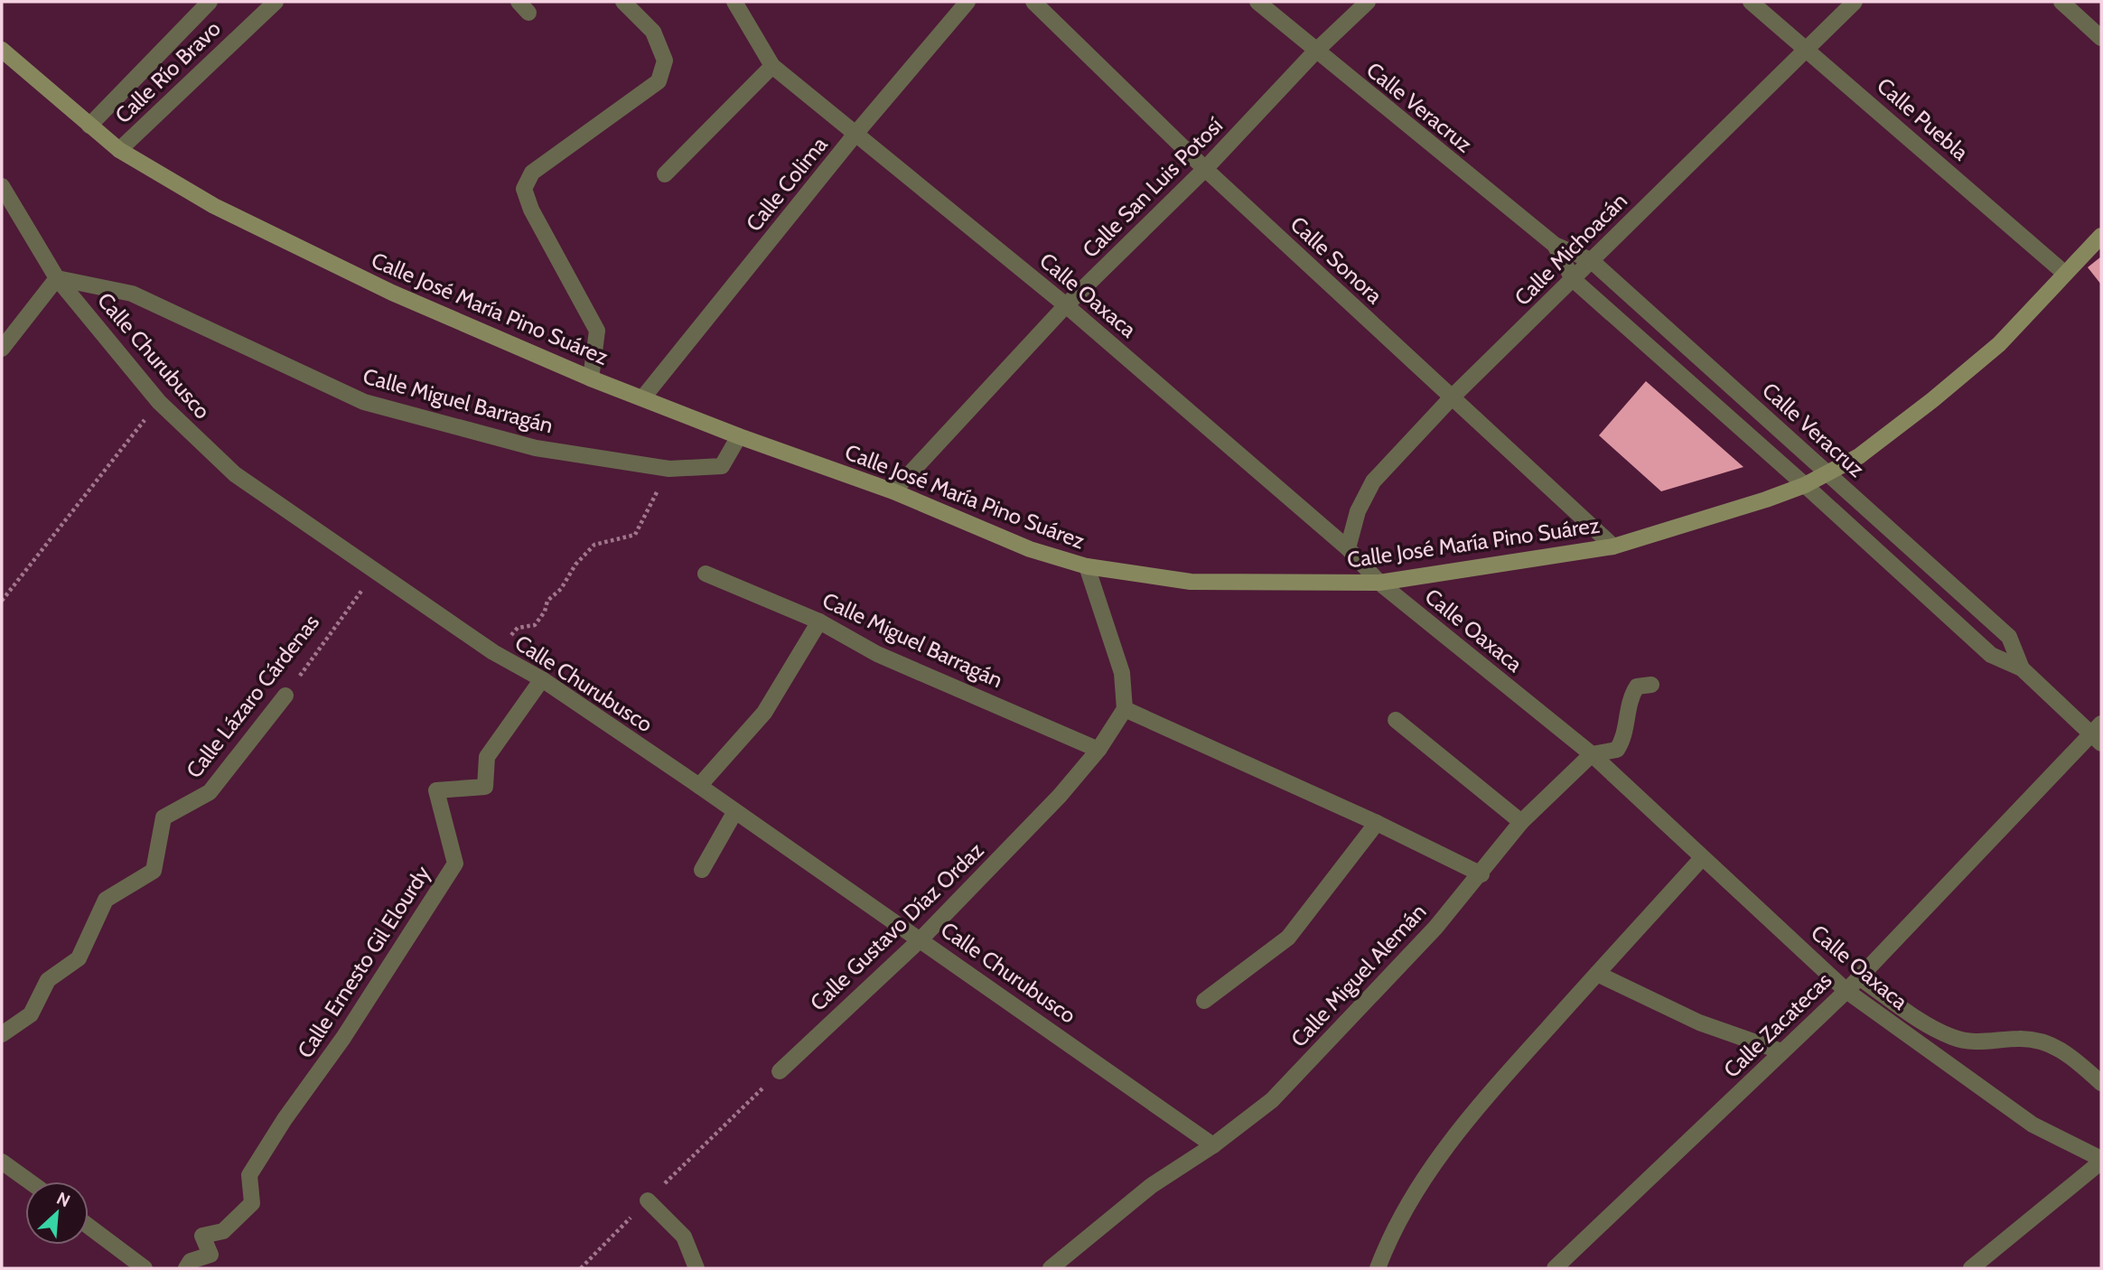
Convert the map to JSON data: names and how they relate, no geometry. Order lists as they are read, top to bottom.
{
  "streets": {
    "main road": ["Calle José María Pino Suárez"],
    "street": [
      "Calle Río Bravo",
      "Calle Veracruz",
      "Calle Puebla",
      "Calle Colima",
      "Calle San Luis Potosí",
      "Calle Michoacán",
      "Calle Sonora",
      "Calle Oaxaca",
      "Calle Churubusco",
      "Calle Miguel Barragán",
      "Calle Lázaro Cárdenas",
      "Calle Gustavo Díaz Ordaz",
      "Calle Ernesto Gil Elourdy",
      "Calle Miguel Alemán",
      "Calle Zacatecas"
    ]
  },
  "crossings": [
    ["Calle Río Bravo", "Calle José María Pino Suárez"],
    ["Calle Veracruz", "Calle San Luis Potosí"],
    ["Calle Veracruz", "Calle Michoacán"],
    ["Calle Veracruz", "Calle José María Pino Suárez"],
    ["Calle Veracruz", "Calle Zacatecas"],
    ["Calle Puebla", "Calle Michoacán"],
    ["Calle Puebla", "Calle José María Pino Suárez"],
    ["Calle Colima", "Calle Oaxaca"],
    ["Calle Colima", "Calle José María Pino Suárez"],
    ["Calle San Luis Potosí", "Calle Sonora"],
    ["Calle San Luis Potosí", "Calle Oaxaca"],
    ["Calle San Luis Potosí", "Calle José María Pino Suárez"],
    ["Calle Michoacán", "Calle Sonora"],
    ["Calle Michoacán", "Calle Oaxaca"],
    ["Calle Sonora", "Calle José María Pino Suárez"],
    ["Calle Oaxaca", "Calle José María Pino Suárez"],
    ["Calle Oaxaca", "Calle Miguel Alemán"],
    ["Calle Oaxaca", "Calle Zacatecas"],
    ["Calle José María Pino Suárez", "Calle Miguel Barragán"],
    ["Calle Churubusco", "Calle Miguel Barragán"],
    ["Calle Churubusco", "Calle Lázaro Cárdenas"],
    ["Calle Churubusco", "Calle Gustavo Díaz Ordaz"],
    ["Calle Churubusco", "Calle Ernesto Gil Elourdy"],
    ["Calle Churubusco", "Calle Miguel Alemán"],
    ["Calle Miguel Barragán", "Calle Gustavo Díaz Ordaz"]
  ],
  "north": "top right"
}
